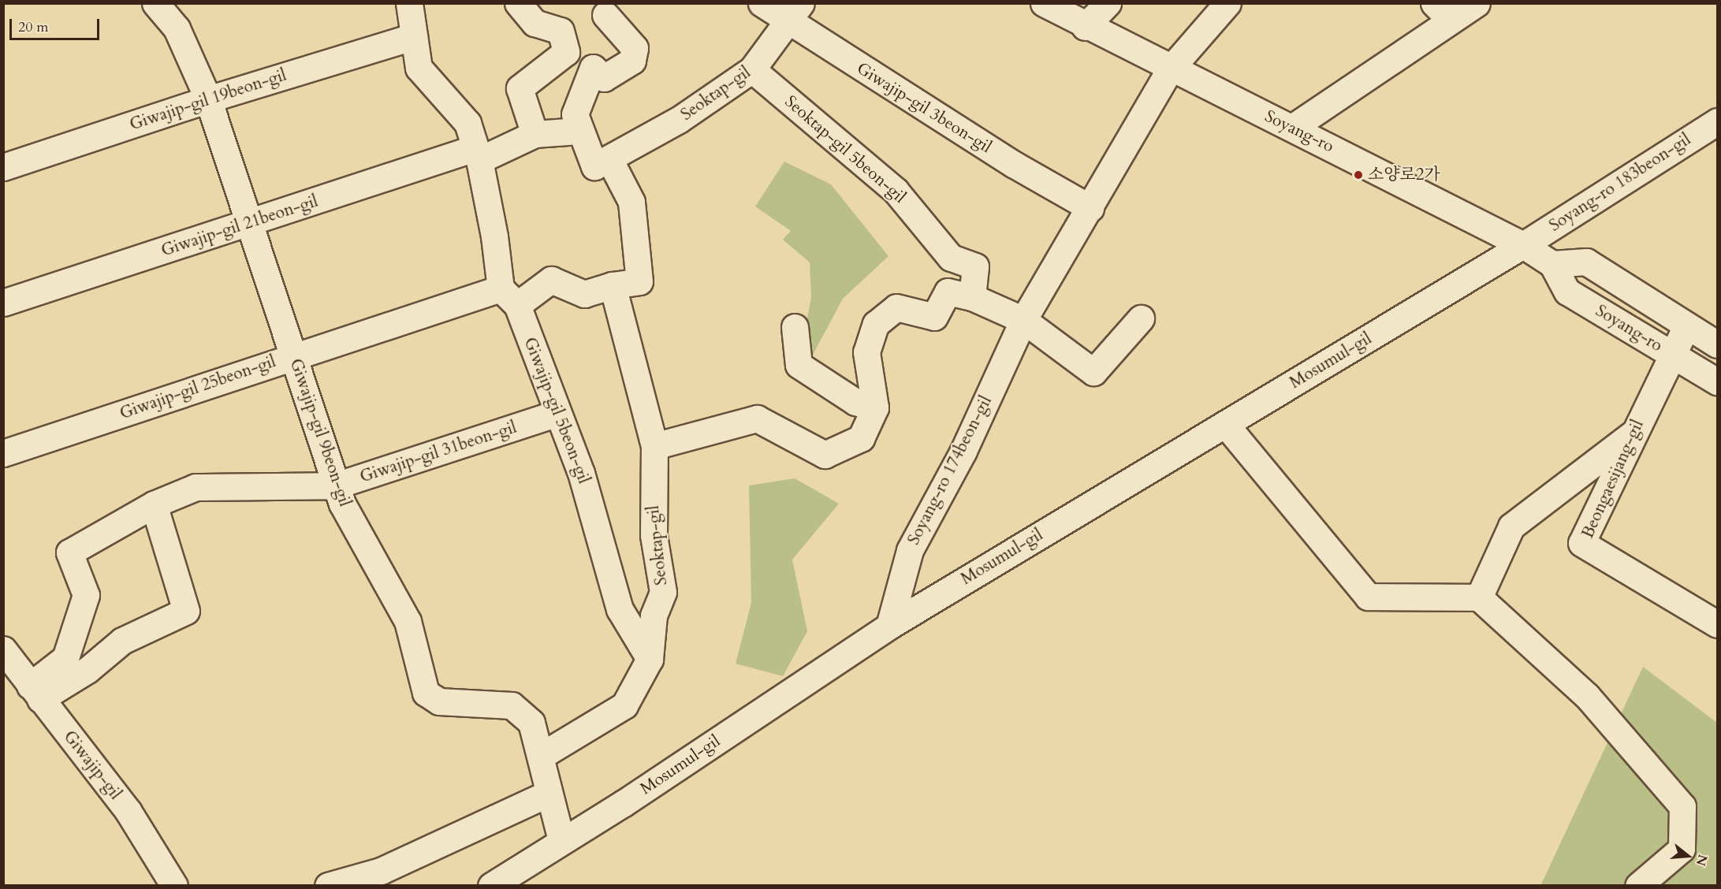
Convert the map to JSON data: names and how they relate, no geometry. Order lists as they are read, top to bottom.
{
  "streets": {
    "street": [
      "Seoktap-gil",
      "Giwajip-gil 19beon-gil",
      "Giwajip-gil 3beon-gil",
      "Soyang-ro",
      "Seoktap-gil 5beon-gil",
      "Soyang-ro 183beon-gil",
      "Giwajip-gil 21beon-gil",
      "Mosumul-gil",
      "Giwajip-gil 25beon-gil",
      "Giwajip-gil 5beon-gil",
      "Giwajip-gil 9beon-gil",
      "Giwajip-gil 31beon-gil",
      "Soyang-ro 174beon-gil",
      "Beongaesijang-gil",
      "Giwajip-gil"
    ]
  },
  "crossings": [
    ["Seoktap-gil", "Giwajip-gil 3beon-gil"],
    ["Seoktap-gil", "Seoktap-gil 5beon-gil"],
    ["Seoktap-gil", "Giwajip-gil 5beon-gil"],
    ["Seoktap-gil", "Giwajip-gil 9beon-gil"],
    ["Giwajip-gil 19beon-gil", "Giwajip-gil 5beon-gil"],
    ["Giwajip-gil 19beon-gil", "Giwajip-gil 9beon-gil"],
    ["Giwajip-gil 3beon-gil", "Soyang-ro 174beon-gil"],
    ["Soyang-ro", "Soyang-ro 183beon-gil"],
    ["Soyang-ro", "Mosumul-gil"],
    ["Soyang-ro", "Soyang-ro 174beon-gil"],
    ["Soyang-ro", "Beongaesijang-gil"],
    ["Soyang-ro 183beon-gil", "Mosumul-gil"],
    ["Giwajip-gil 21beon-gil", "Giwajip-gil 5beon-gil"],
    ["Giwajip-gil 21beon-gil", "Giwajip-gil 9beon-gil"],
    ["Mosumul-gil", "Giwajip-gil 9beon-gil"],
    ["Mosumul-gil", "Soyang-ro 174beon-gil"],
    ["Giwajip-gil 25beon-gil", "Giwajip-gil 5beon-gil"],
    ["Giwajip-gil 25beon-gil", "Giwajip-gil 9beon-gil"],
    ["Giwajip-gil 5beon-gil", "Giwajip-gil 31beon-gil"],
    ["Giwajip-gil 9beon-gil", "Giwajip-gil 31beon-gil"],
    ["Giwajip-gil 31beon-gil", "Giwajip-gil"]
  ],
  "places": ["소양로2가"],
  "scale_bar": "20 m",
  "north": "right"
}
